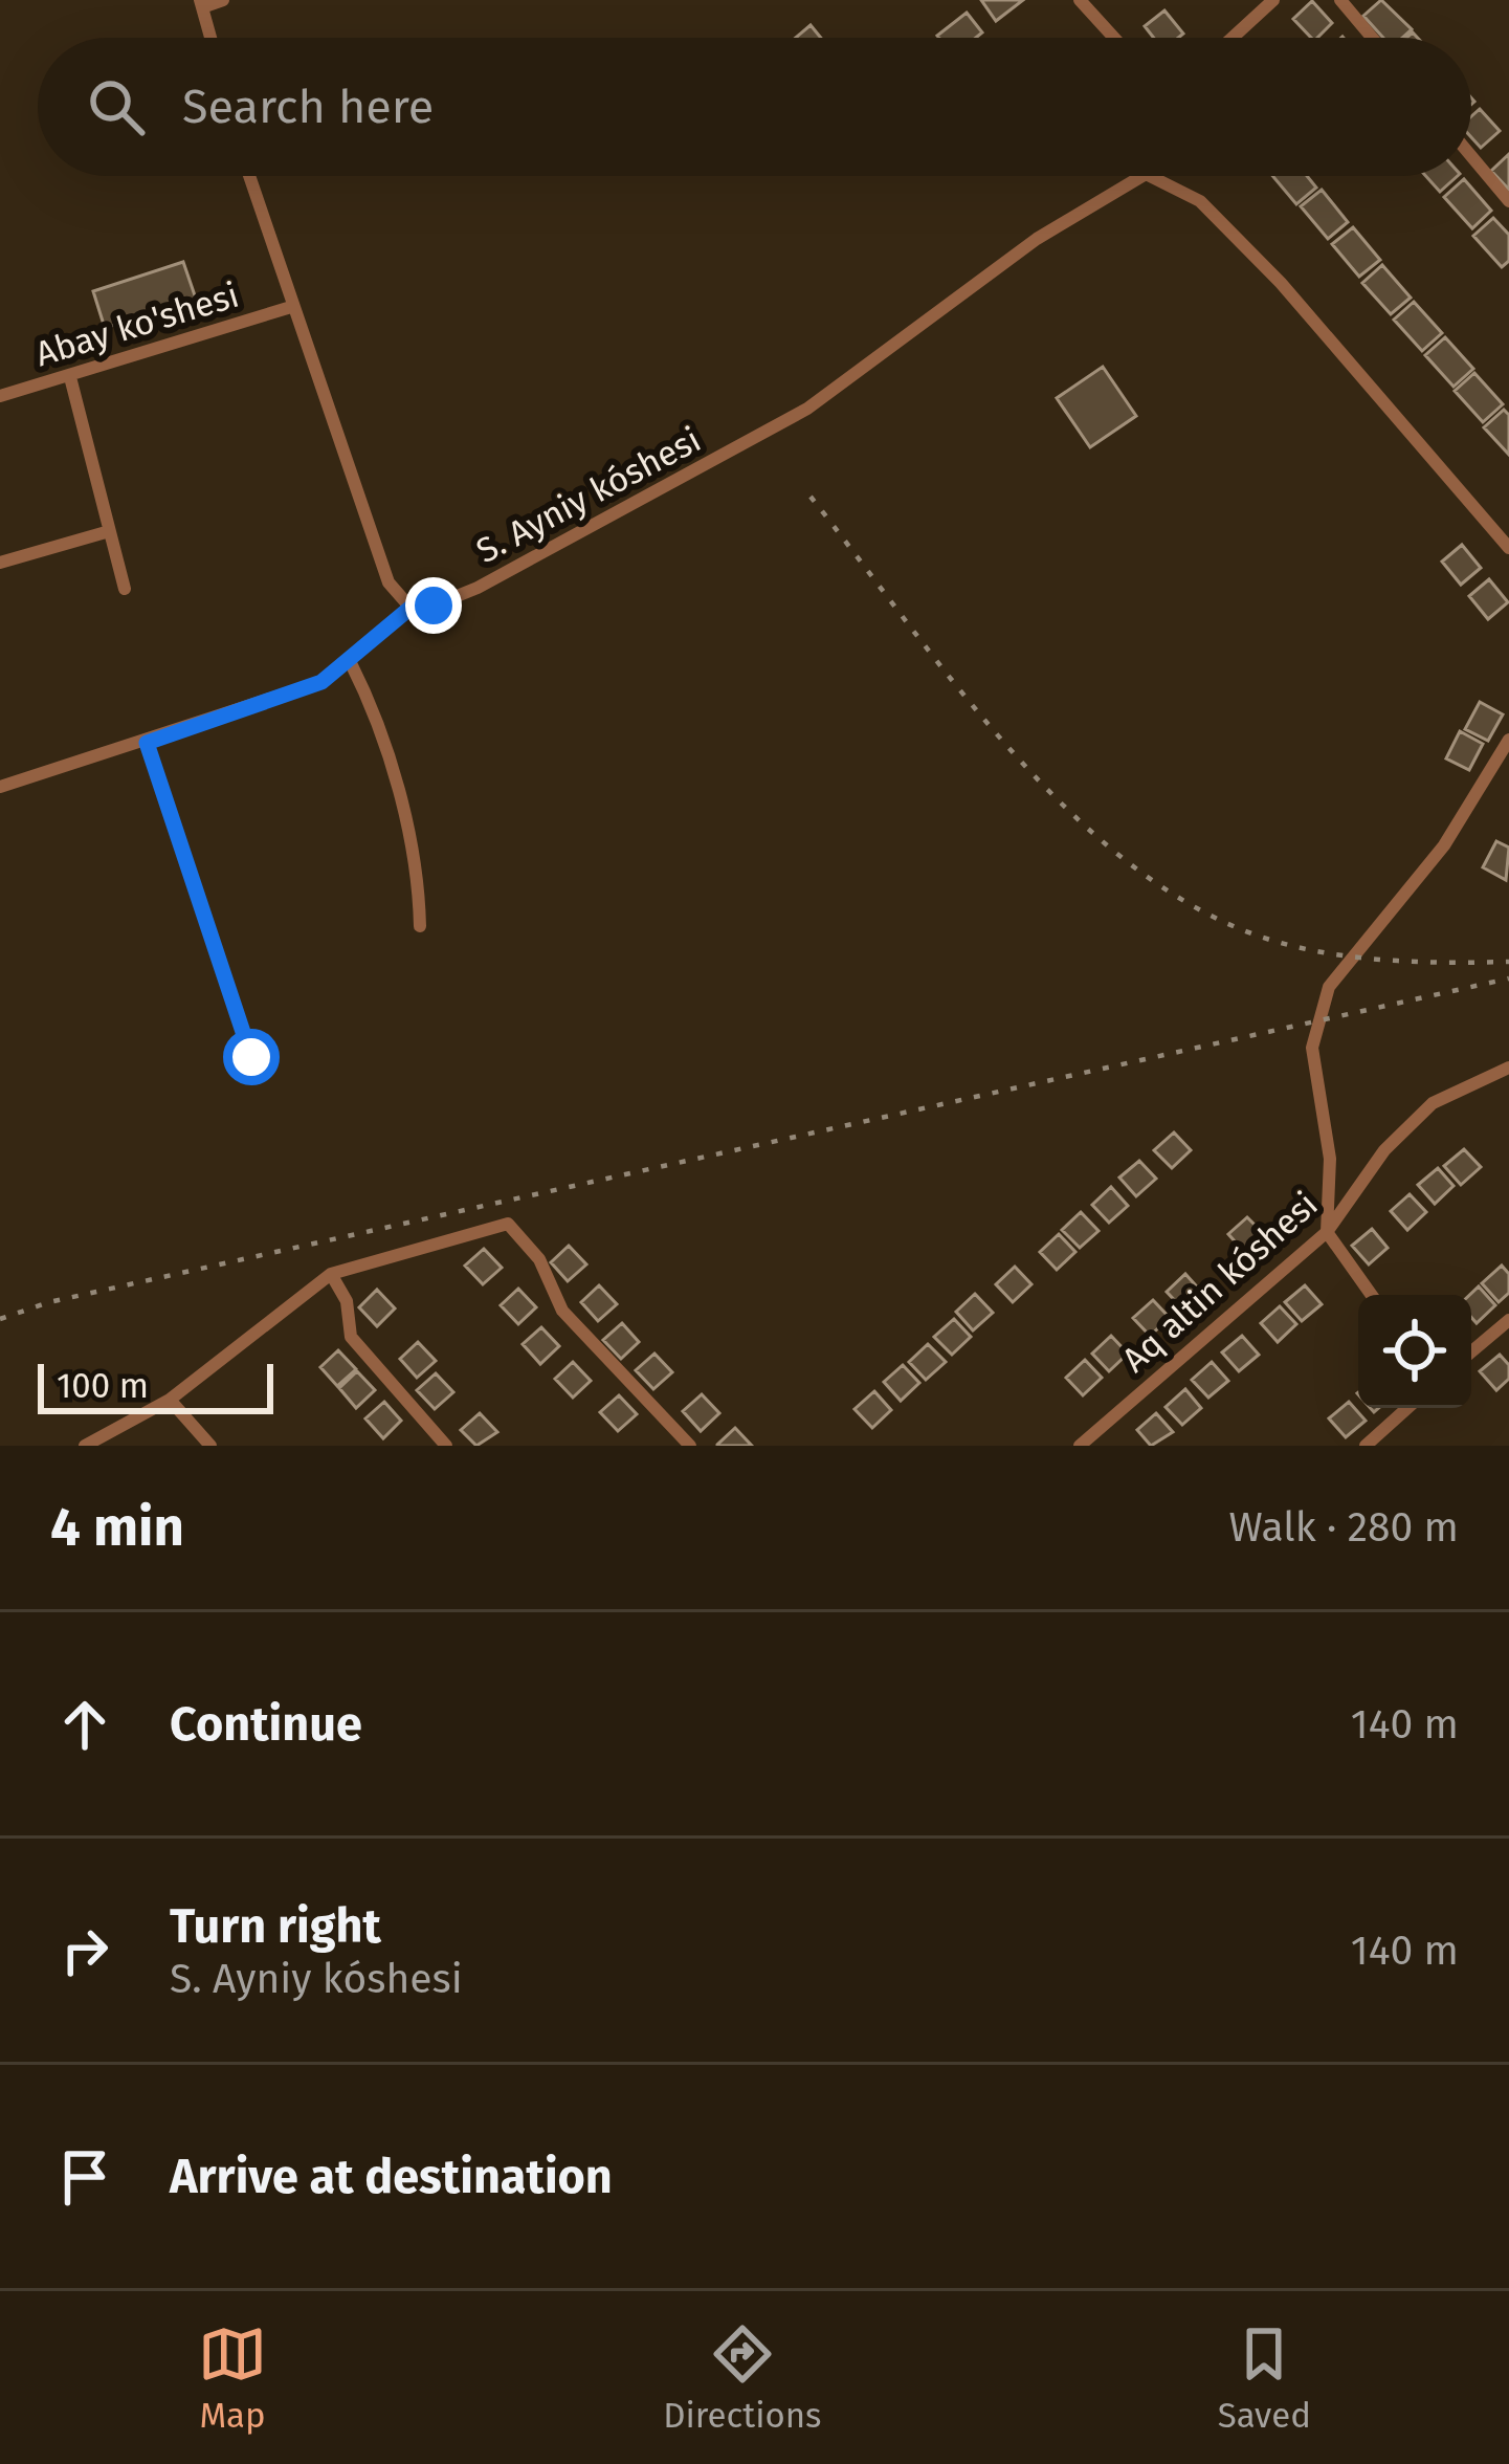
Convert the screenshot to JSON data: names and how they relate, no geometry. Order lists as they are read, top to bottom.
{
  "streets": {
    "street": ["Abay ko'shesi", "S. Ayniy kóshesi", "Aq altin kóshesi"]
  },
  "scale_bar": "100 m",
  "page": {
    "search": "Search here",
    "scale": "100 m",
    "heading": ["4 min", "Walk · 280 m"],
    "list": [
      ["Continue", "140 m"],
      ["Turn right", "S. Ayniy kóshesi", "140 m"],
      "Arrive at destination"
    ],
    "nav": ["Map", "Directions", "Saved"]
  }
}
